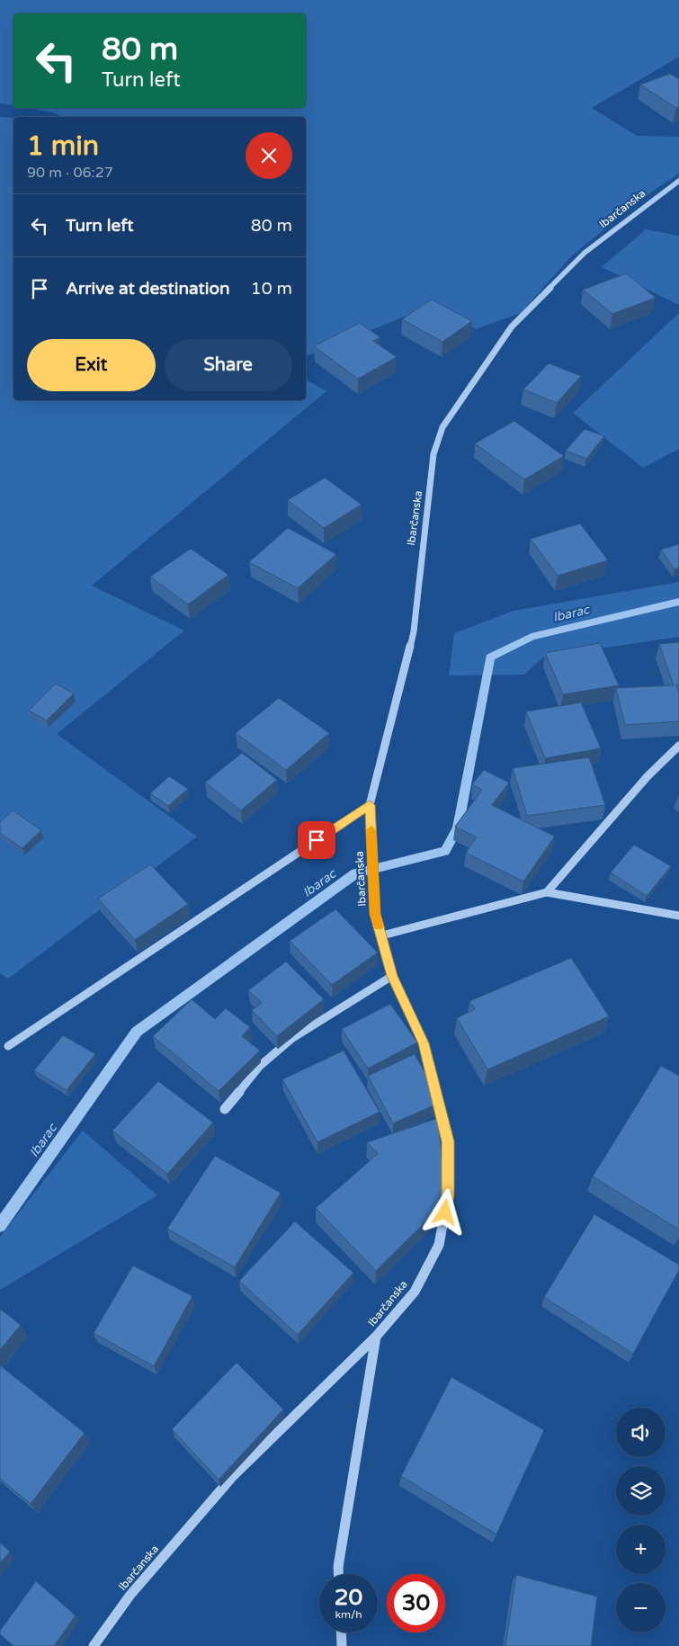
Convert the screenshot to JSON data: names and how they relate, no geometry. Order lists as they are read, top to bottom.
{
  "streets": {
    "street": ["Ibarčanska"]
  },
  "water": ["Ibarac"],
  "page": {
    "turn": ["80 m", "Turn left"],
    "heading": ["1 min", "90 m · 06:27"],
    "list": [
      {
        "name": "Turn left",
        "value": "80 m"
      },
      {
        "name": "Arrive at destination",
        "value": "10 m"
      }
    ],
    "buttons": ["Exit", "Share"],
    "map_buttons": ["+", "−"],
    "speed": "20 km/h",
    "limit": "30"
  }
}
